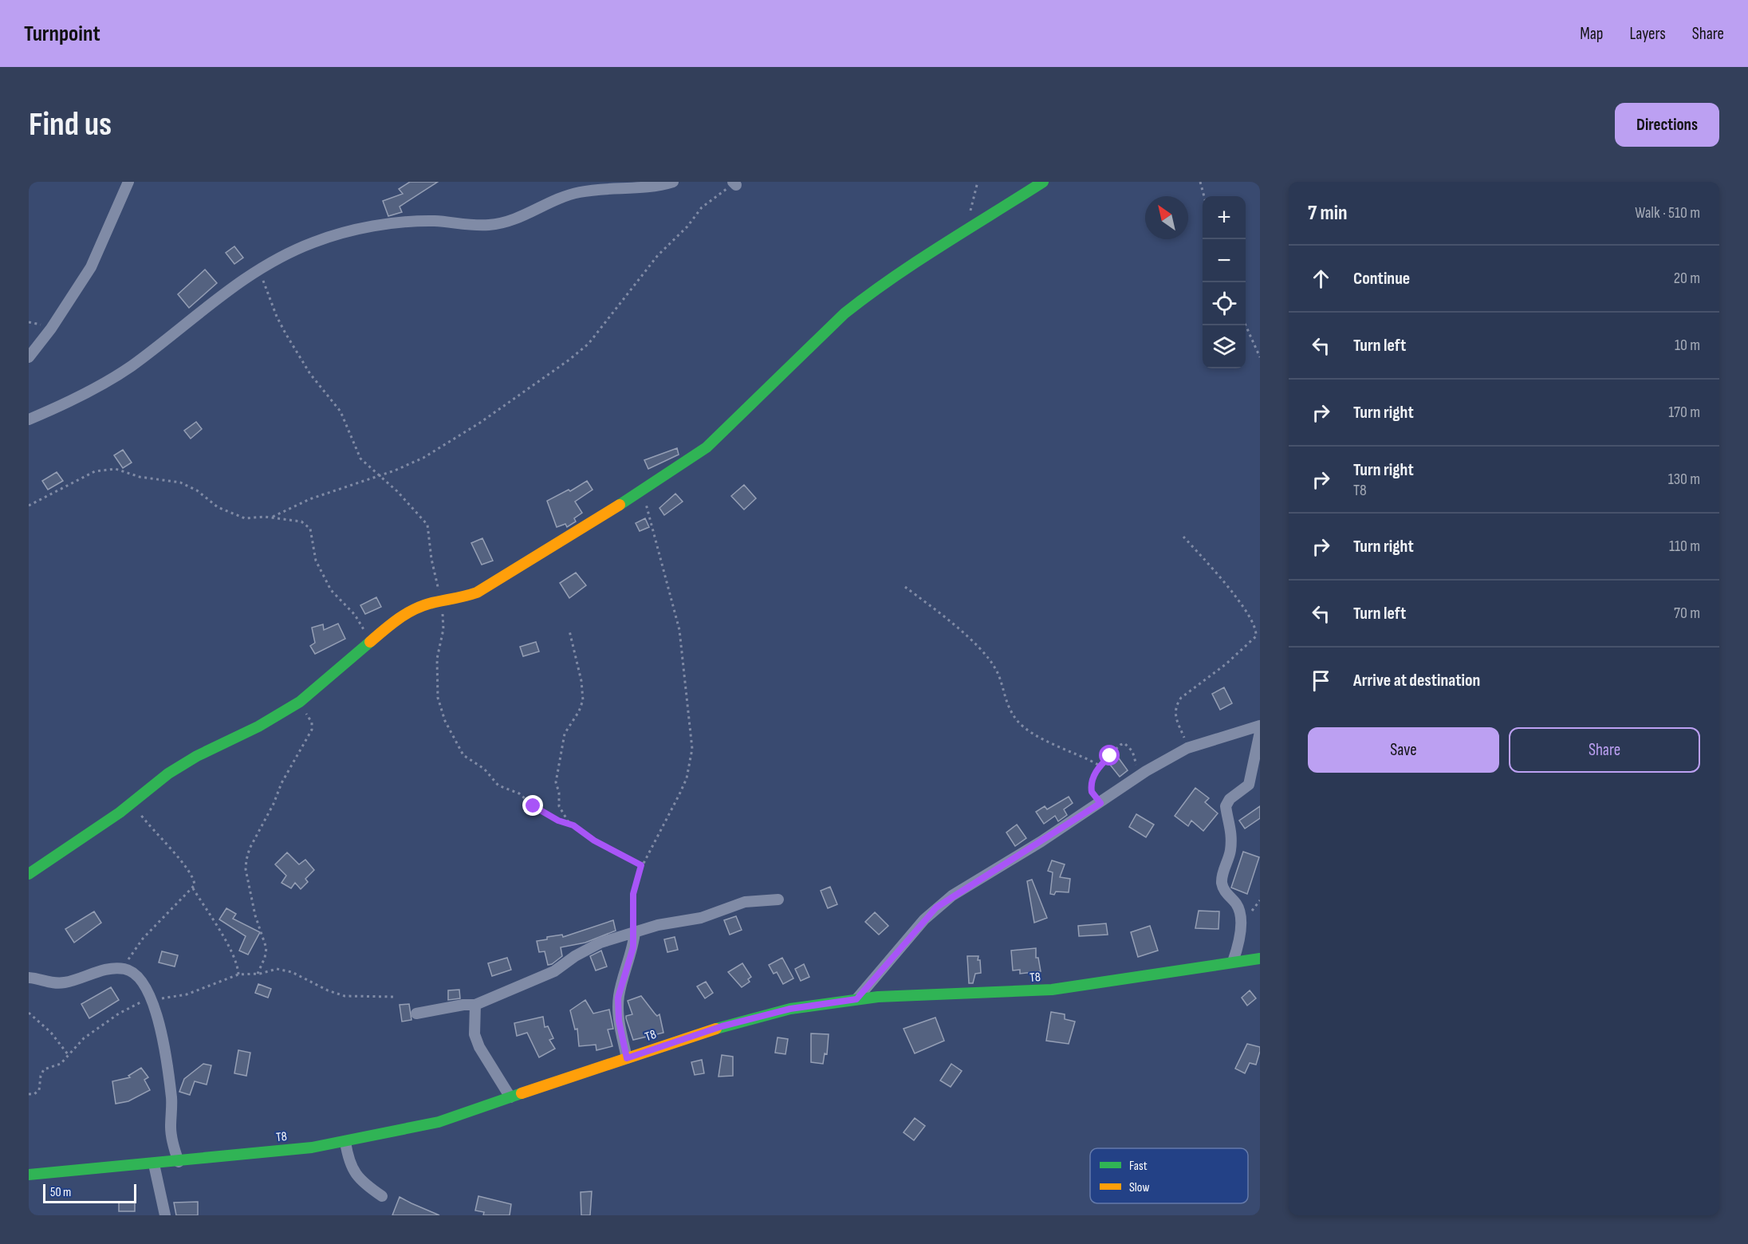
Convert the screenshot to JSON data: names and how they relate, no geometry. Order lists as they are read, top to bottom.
{
  "streets": {
    "street": ["T8"]
  },
  "legend": ["Fast", "Slow"],
  "scale_bar": "50 m",
  "north": "top left",
  "page": {
    "header": "Turnpoint",
    "nav": ["Map", "Layers", "Share"],
    "buttons": [
      "Directions",
      ["Save", "Share"]
    ],
    "title": "Find us",
    "heading": ["7 min", "Walk · 510 m"],
    "map_buttons": ["+", "−"],
    "list": [
      ["Continue", "20 m"],
      ["Turn left", "10 m"],
      ["Turn right", "170 m"],
      ["Turn right", "T8", "130 m"],
      ["Turn right", "110 m"],
      ["Turn left", "70 m"],
      "Arrive at destination"
    ],
    "scale": "50 m"
  }
}
